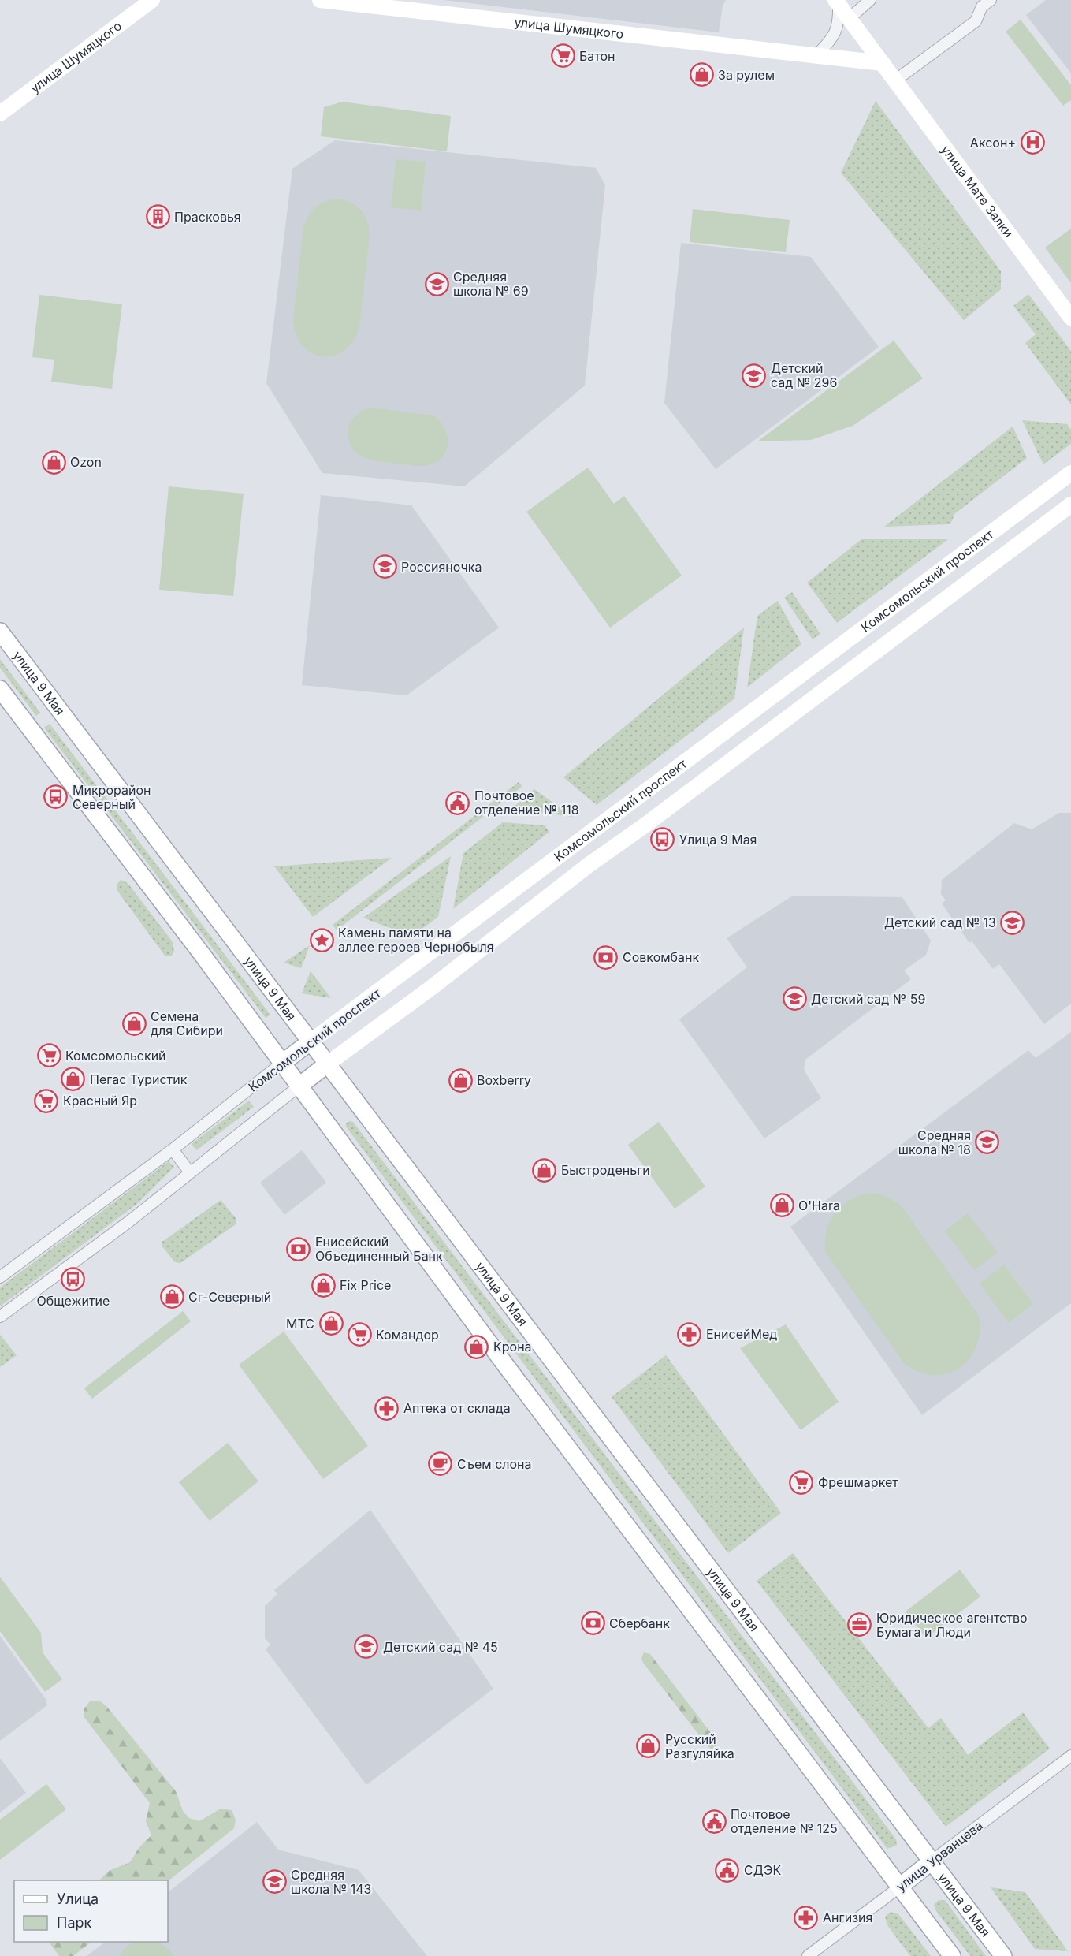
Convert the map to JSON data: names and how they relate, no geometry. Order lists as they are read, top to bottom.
{
  "streets": {
    "main road": [
      "улица Шумяцкого",
      "улица Мате Залки",
      "Комсомольский проспект",
      "улица 9 Мая",
      "улица Урванцева"
    ]
  },
  "crossings": [
    ["Комсомольский проспект", "улица 9 Мая"],
    ["улица 9 Мая", "улица Урванцева"]
  ],
  "places": {
    "supermarket": [
      "Батон",
      "Комсомольский",
      "Красный Яр",
      "Командор",
      "Фрешмаркет"
    ],
    "shop": [
      "За рулем",
      "Ozon",
      "Семена для Сибири",
      "Пегас Туристик",
      "Boxberry",
      "Быстроденьги",
      "O'Hara",
      "Fix Price",
      "Сг-Северный",
      "МТС",
      "Крона",
      "Русский Разгуляйка"
    ],
    "hospital": ["Аксон+"],
    "building": ["Прасковья"],
    "school or university": [
      "Средняя школа № 69",
      "Детский сад № 296",
      "Россияночка",
      "Детский сад № 13",
      "Детский сад № 59",
      "Средняя школа № 18",
      "Детский сад № 45",
      "Средняя школа № 143"
    ],
    "bus stop": ["Микрорайон Северный", "Улица 9 Мая", "Общежитие"],
    "public building": ["Почтовое отделение № 118", "Почтовое отделение № 125", "СДЭК"],
    "place": ["Камень памяти на аллее героев Чернобыля"],
    "bank": ["Совкомбанк", "Енисейский Объединенный Банк", "Сбербанк"],
    "pharmacy": ["ЕнисейМед", "Аптека от склада", "Ангизия"],
    "cafe": ["Съем слона"],
    "office": ["Юридическое агентство Бумага и Люди"]
  },
  "legend": ["Улица", "Парк"]
}
